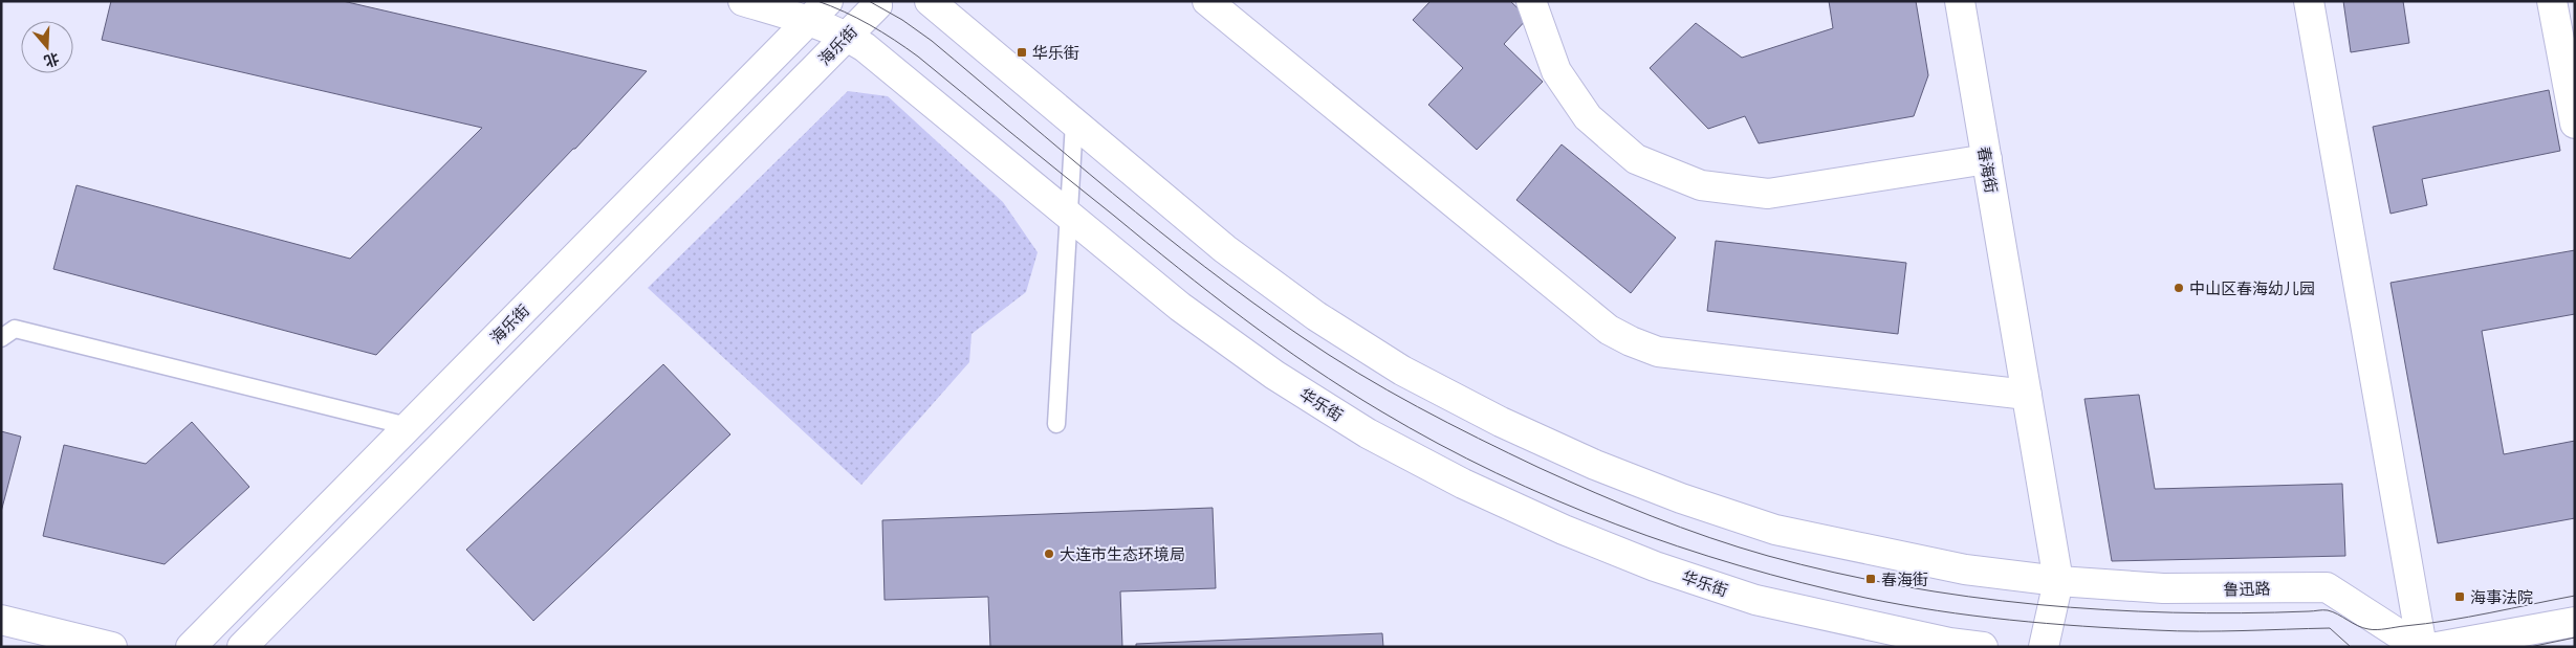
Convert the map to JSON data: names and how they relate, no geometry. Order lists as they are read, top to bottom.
{
  "streets": {
    "main road": [
      "海乐街",
      "春海街",
      "华乐街",
      "鲁迅路"
    ]
  },
  "crossings": [
    ["海乐街", "华乐街"],
    ["春海街", "鲁迅路"]
  ],
  "places": {
    "transit": ["华乐街", "春海街", "海事法院"],
    "other": ["中山区春海幼儿园", "大连市生态环境局"]
  },
  "north": "bottom"
}
